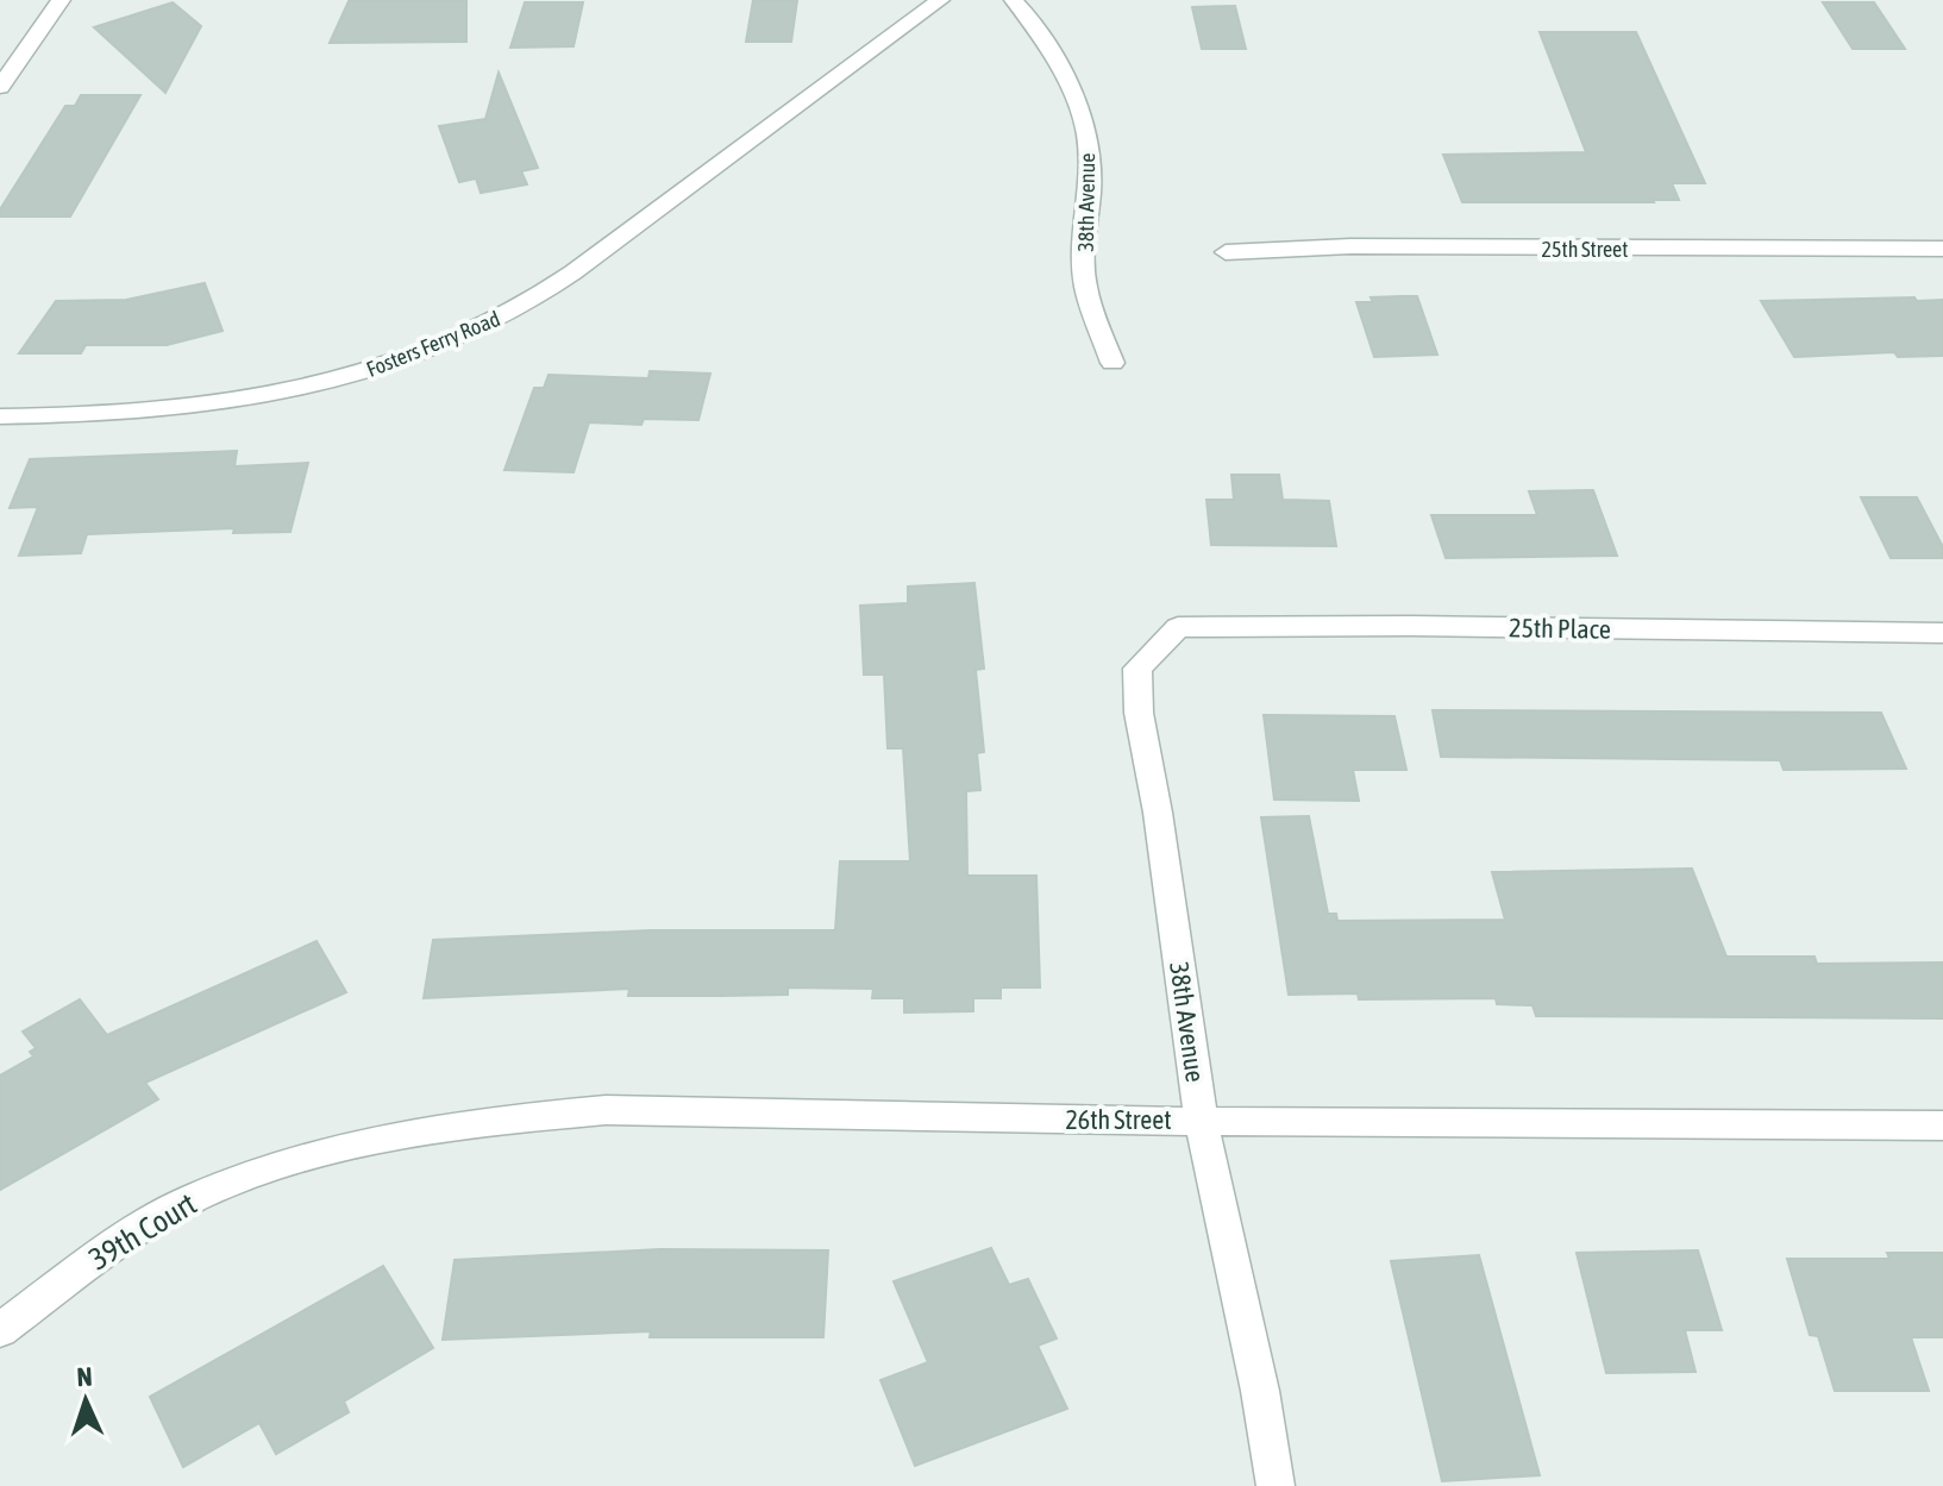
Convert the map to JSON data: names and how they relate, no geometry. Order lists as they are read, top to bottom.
{
  "streets": {
    "street": [
      "38th Avenue",
      "25th Street",
      "Fosters Ferry Road",
      "25th Place",
      "26th Street",
      "39th Court"
    ]
  },
  "crossings": [
    ["38th Avenue", "25th Place"],
    ["38th Avenue", "26th Street"],
    ["26th Street", "39th Court"]
  ],
  "north": "top"
}
